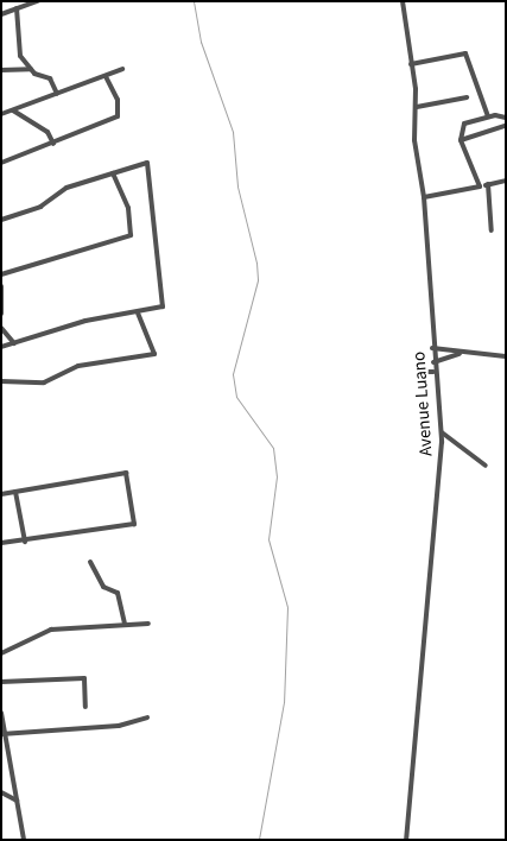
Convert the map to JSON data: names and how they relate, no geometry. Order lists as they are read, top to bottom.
{
  "streets": {
    "street": ["Avenue Luano"]
  }
}
